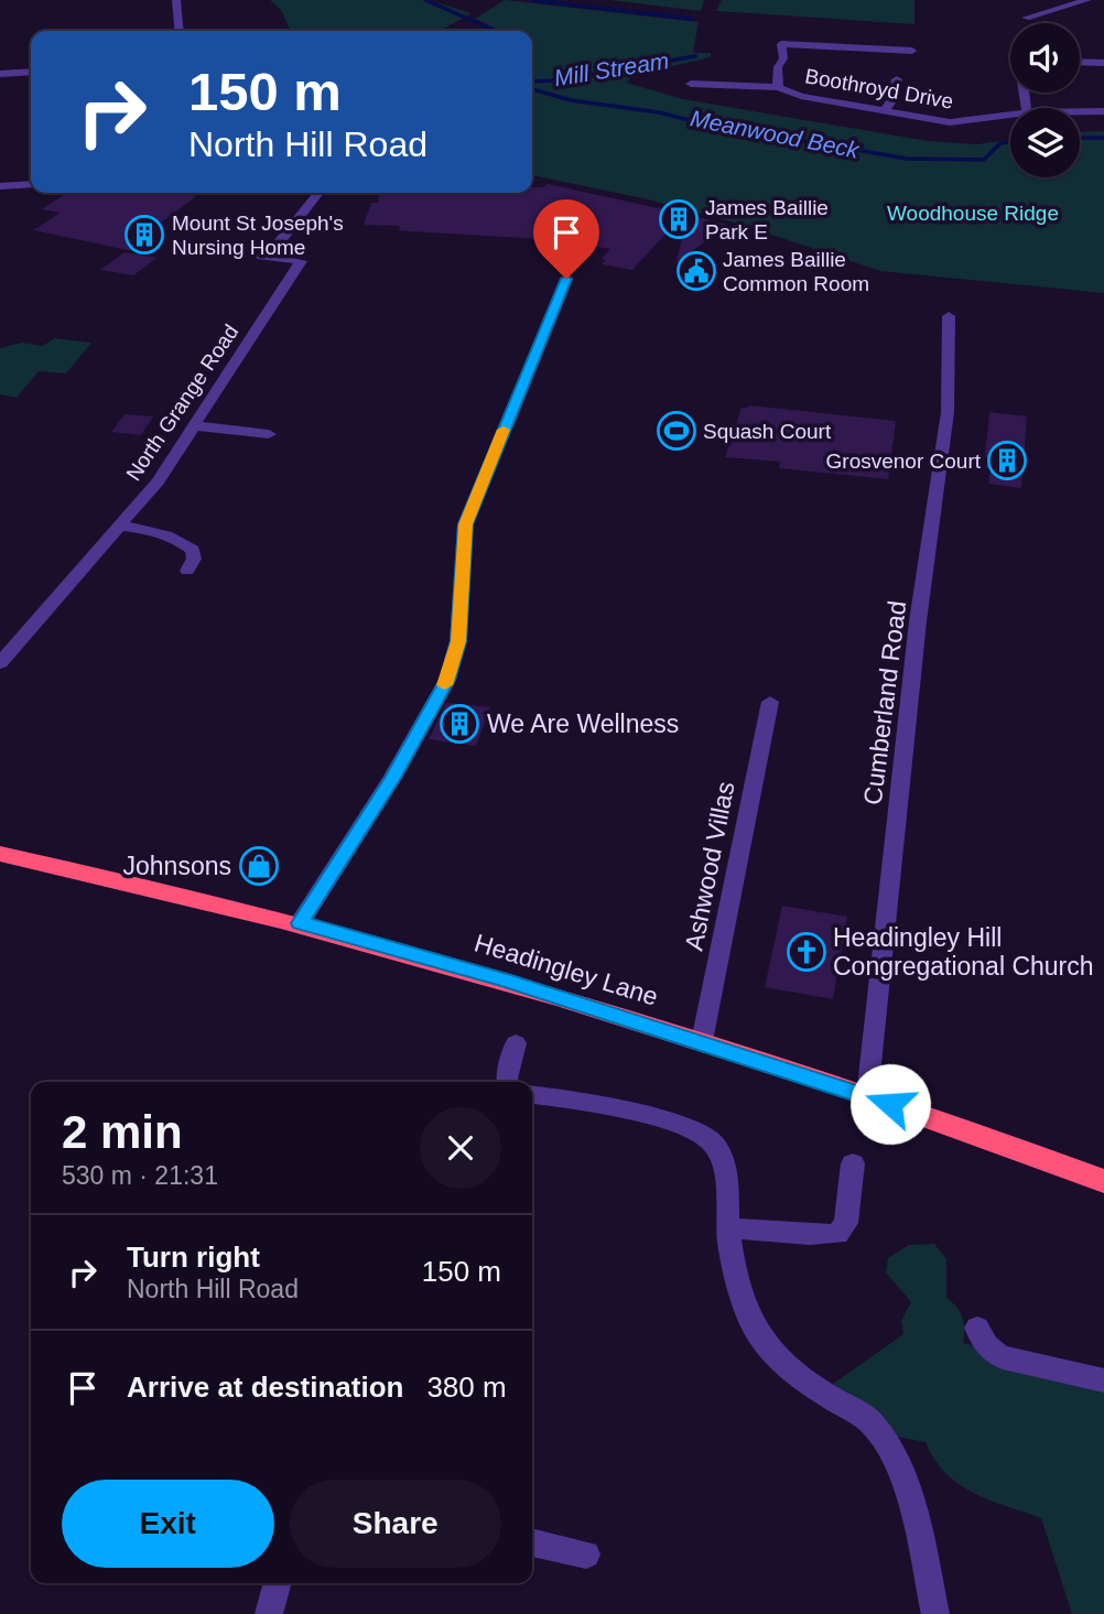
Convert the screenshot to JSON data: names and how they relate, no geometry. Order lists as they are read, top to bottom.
{
  "streets": {
    "highway": ["Headingley Lane"],
    "street": [
      "Boothroyd Drive",
      "North Grange Road",
      "Cumberland Road",
      "Ashwood Villas"
    ]
  },
  "crossings": [
    ["Cumberland Road", "Headingley Lane"],
    ["Ashwood Villas", "Headingley Lane"]
  ],
  "water": ["Mill Stream", "Meanwood Beck"],
  "parks": ["Woodhouse Ridge"],
  "places": {
    "building": [
      "James Baillie Park E",
      "Mount St Joseph's Nursing Home",
      "Grosvenor Court",
      "We Are Wellness"
    ],
    "public building": ["James Baillie Common Room"],
    "sports": ["Squash Court"],
    "shop": ["Johnsons"],
    "church": ["Headingley Hill Congregational Church"]
  },
  "page": {
    "turn": ["150 m", "North Hill Road"],
    "heading": ["2 min", "530 m · 21:31"],
    "list": [
      {
        "name": "Turn right",
        "note": "North Hill Road",
        "value": "150 m"
      },
      {
        "name": "Arrive at destination",
        "value": "380 m"
      }
    ],
    "buttons": ["Exit", "Share"]
  }
}
